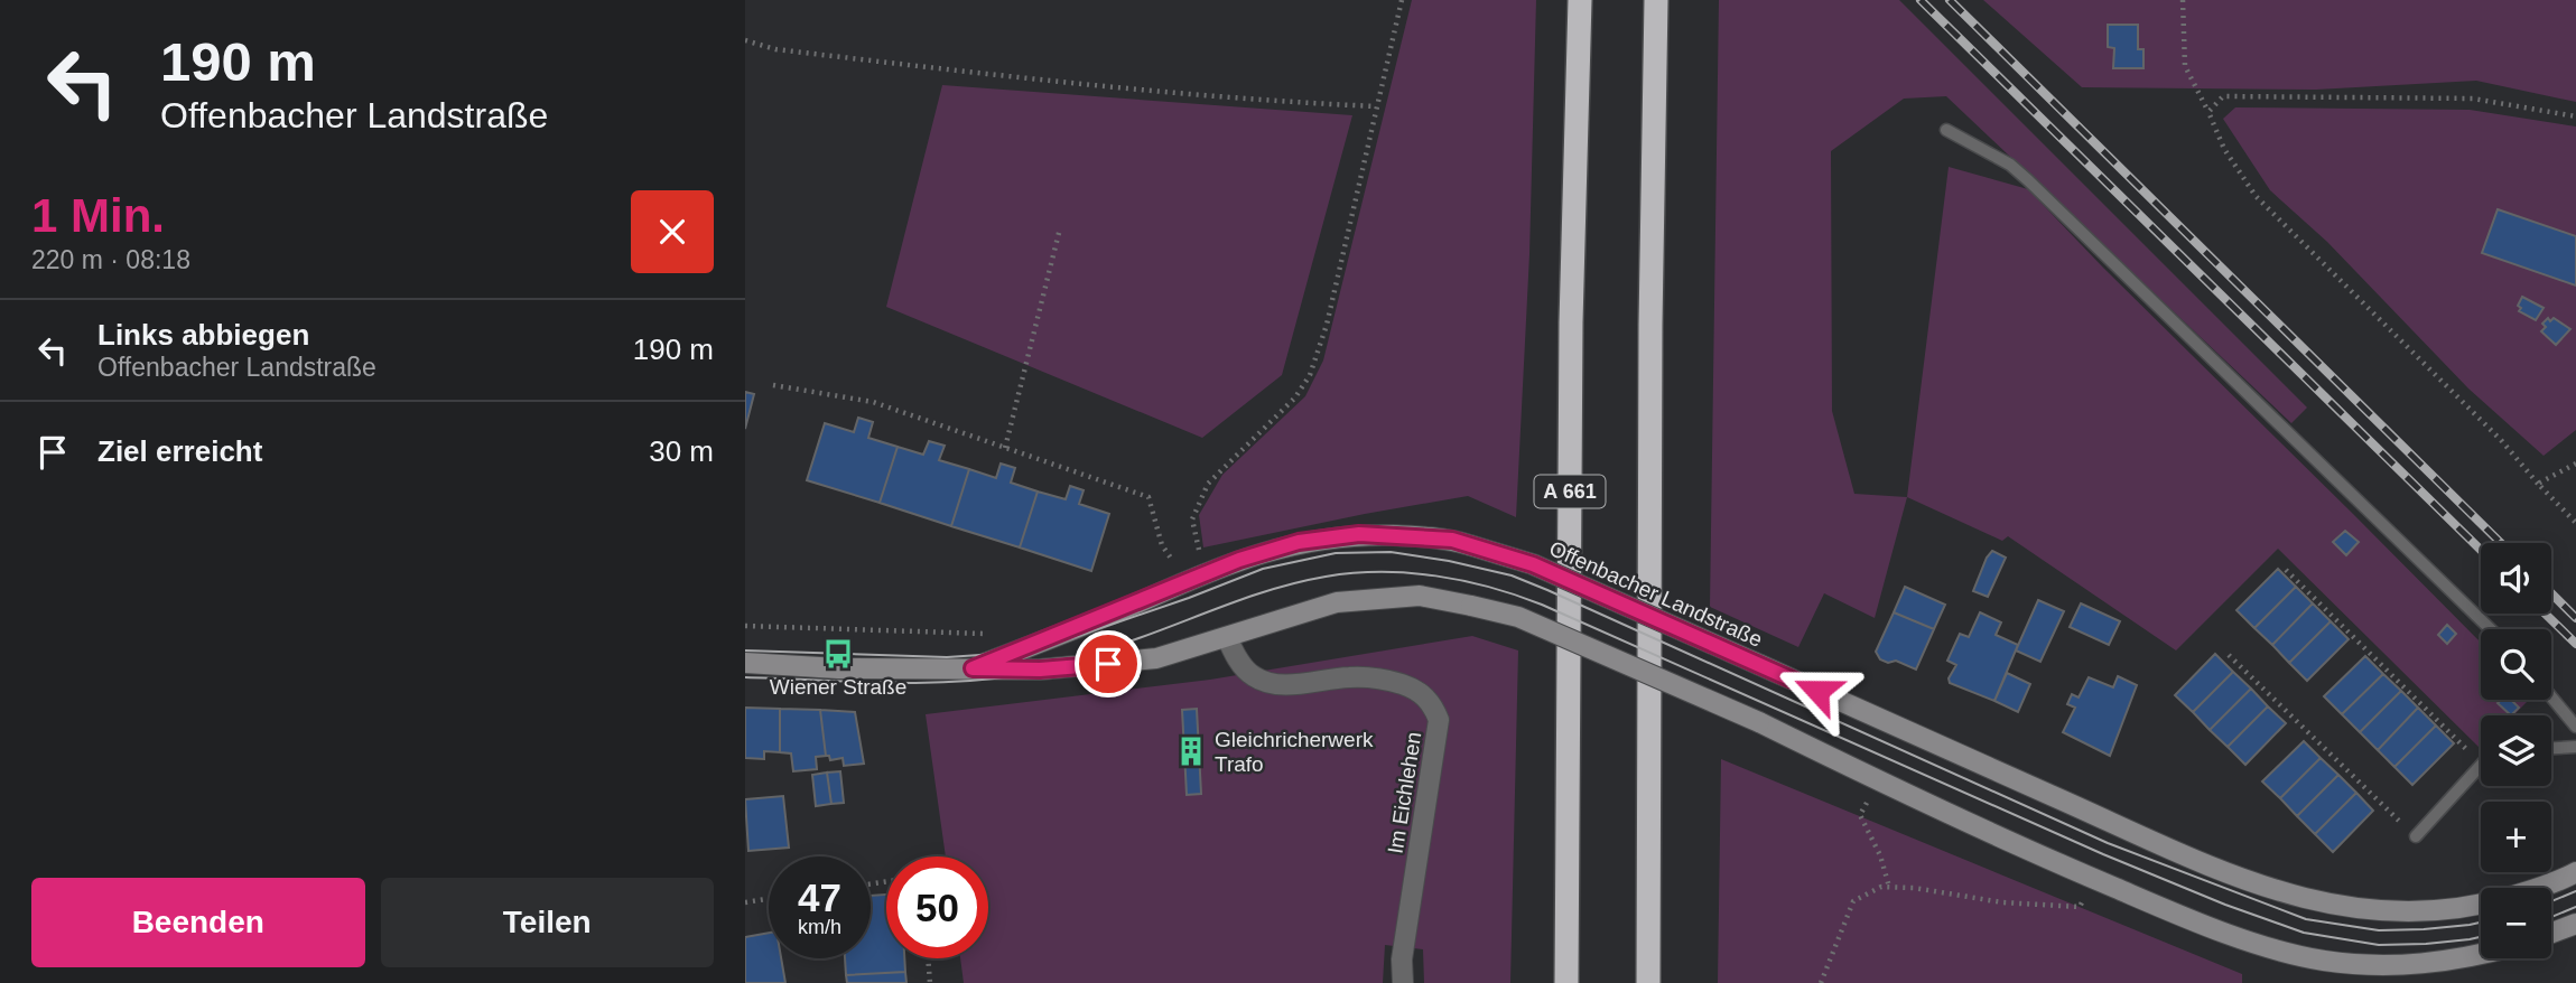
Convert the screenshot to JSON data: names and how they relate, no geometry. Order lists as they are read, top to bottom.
{
  "streets": {
    "highway": ["A 661"],
    "main road": ["Offenbacher Landstraße"],
    "street": ["Im Eichlehen"]
  },
  "crossings": [
    ["Offenbacher Landstraße", "Im Eichlehen"]
  ],
  "places": {
    "bus stop": ["Wiener Straße"],
    "building": ["Gleichricherwerk Trafo"]
  },
  "page": {
    "turn": ["190 m", "Offenbacher Landstraße"],
    "heading": ["1 Min.", "220 m · 08:18"],
    "list": [
      {
        "name": "Links abbiegen",
        "note": "Offenbacher Landstraße",
        "value": "190 m"
      },
      {
        "name": "Ziel erreicht",
        "value": "30 m"
      }
    ],
    "map_buttons": ["+", "−"],
    "speed": "47 km/h",
    "limit": "50",
    "buttons": ["Beenden", "Teilen"]
  }
}
